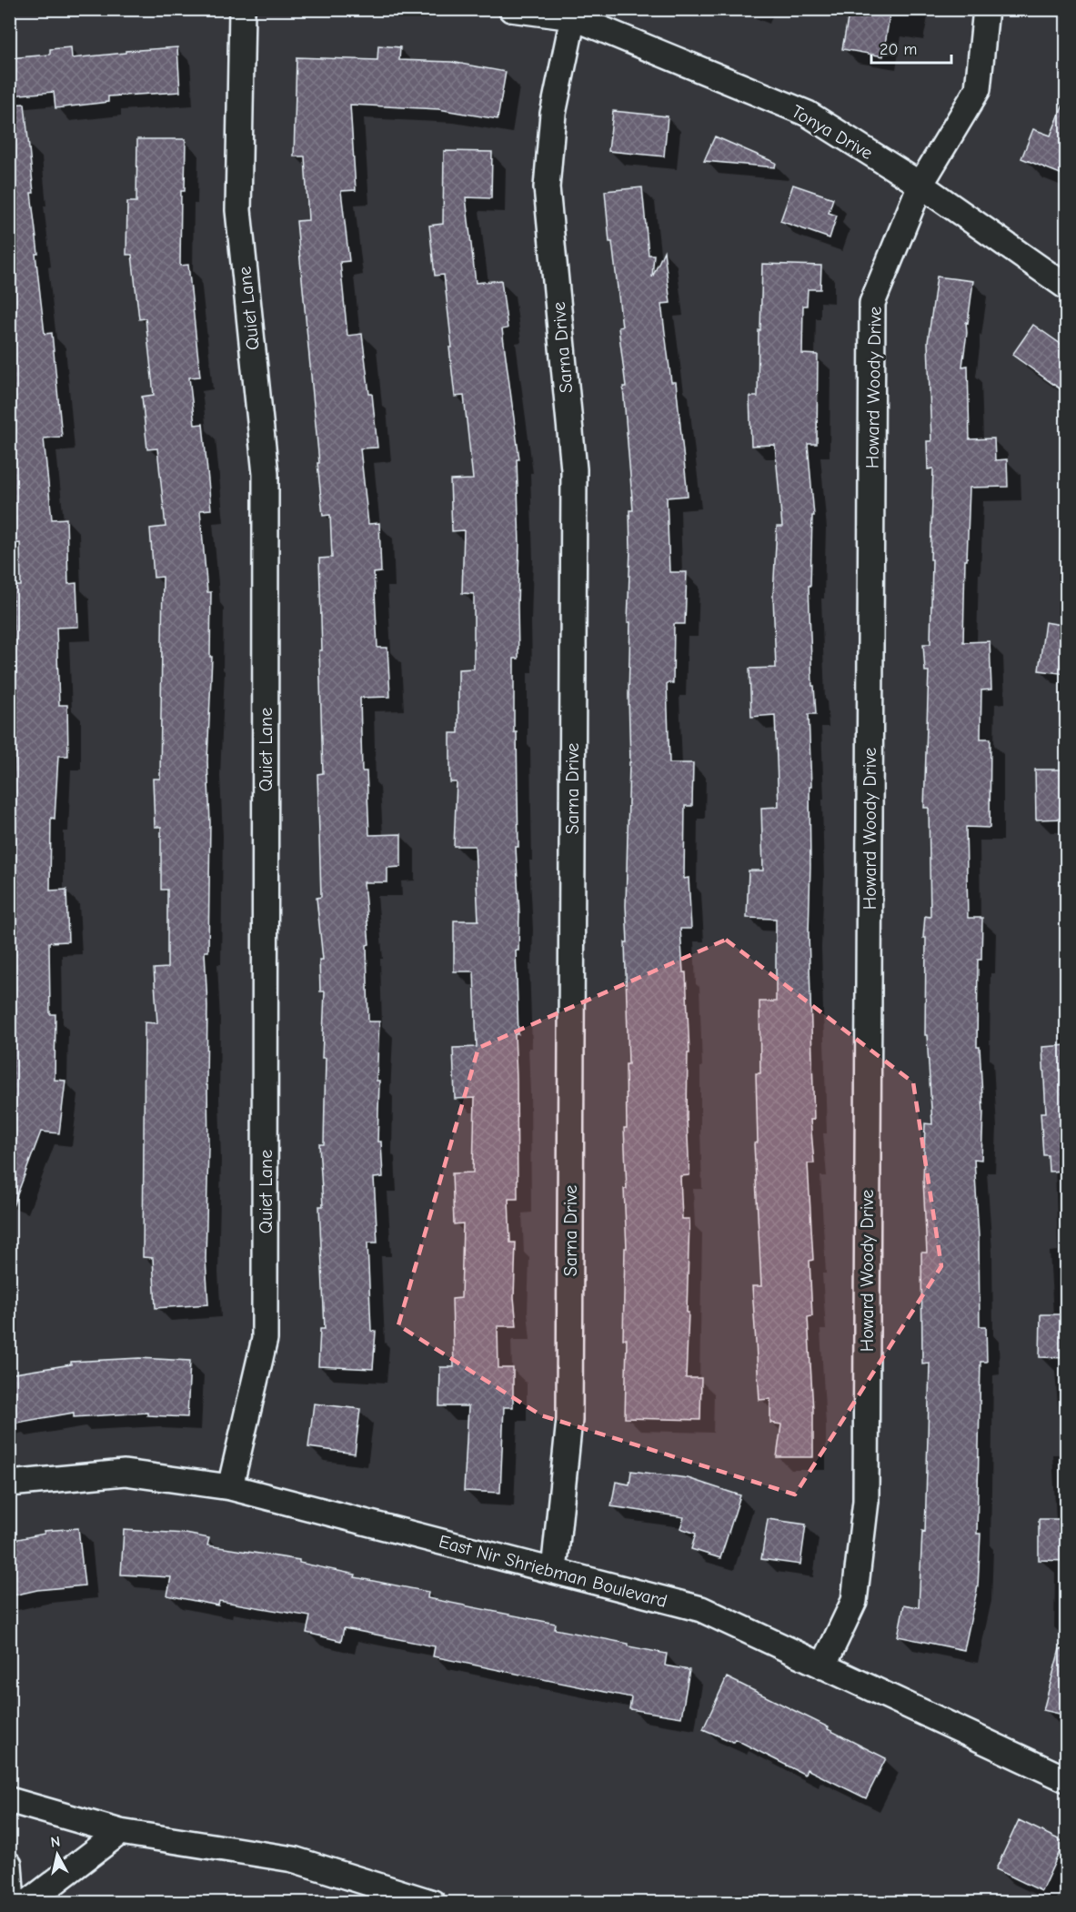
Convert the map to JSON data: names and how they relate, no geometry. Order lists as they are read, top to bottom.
{
  "streets": {
    "street": [
      "Tonya Drive",
      "Quiet Lane",
      "Sarna Drive",
      "Howard Woody Drive",
      "East Nir Shriebman Boulevard"
    ]
  },
  "crossings": [
    ["Tonya Drive", "Sarna Drive"],
    ["Tonya Drive", "Howard Woody Drive"],
    ["Quiet Lane", "East Nir Shriebman Boulevard"],
    ["Sarna Drive", "East Nir Shriebman Boulevard"],
    ["Howard Woody Drive", "East Nir Shriebman Boulevard"]
  ],
  "scale_bar": "20 m",
  "north": "top"
}
